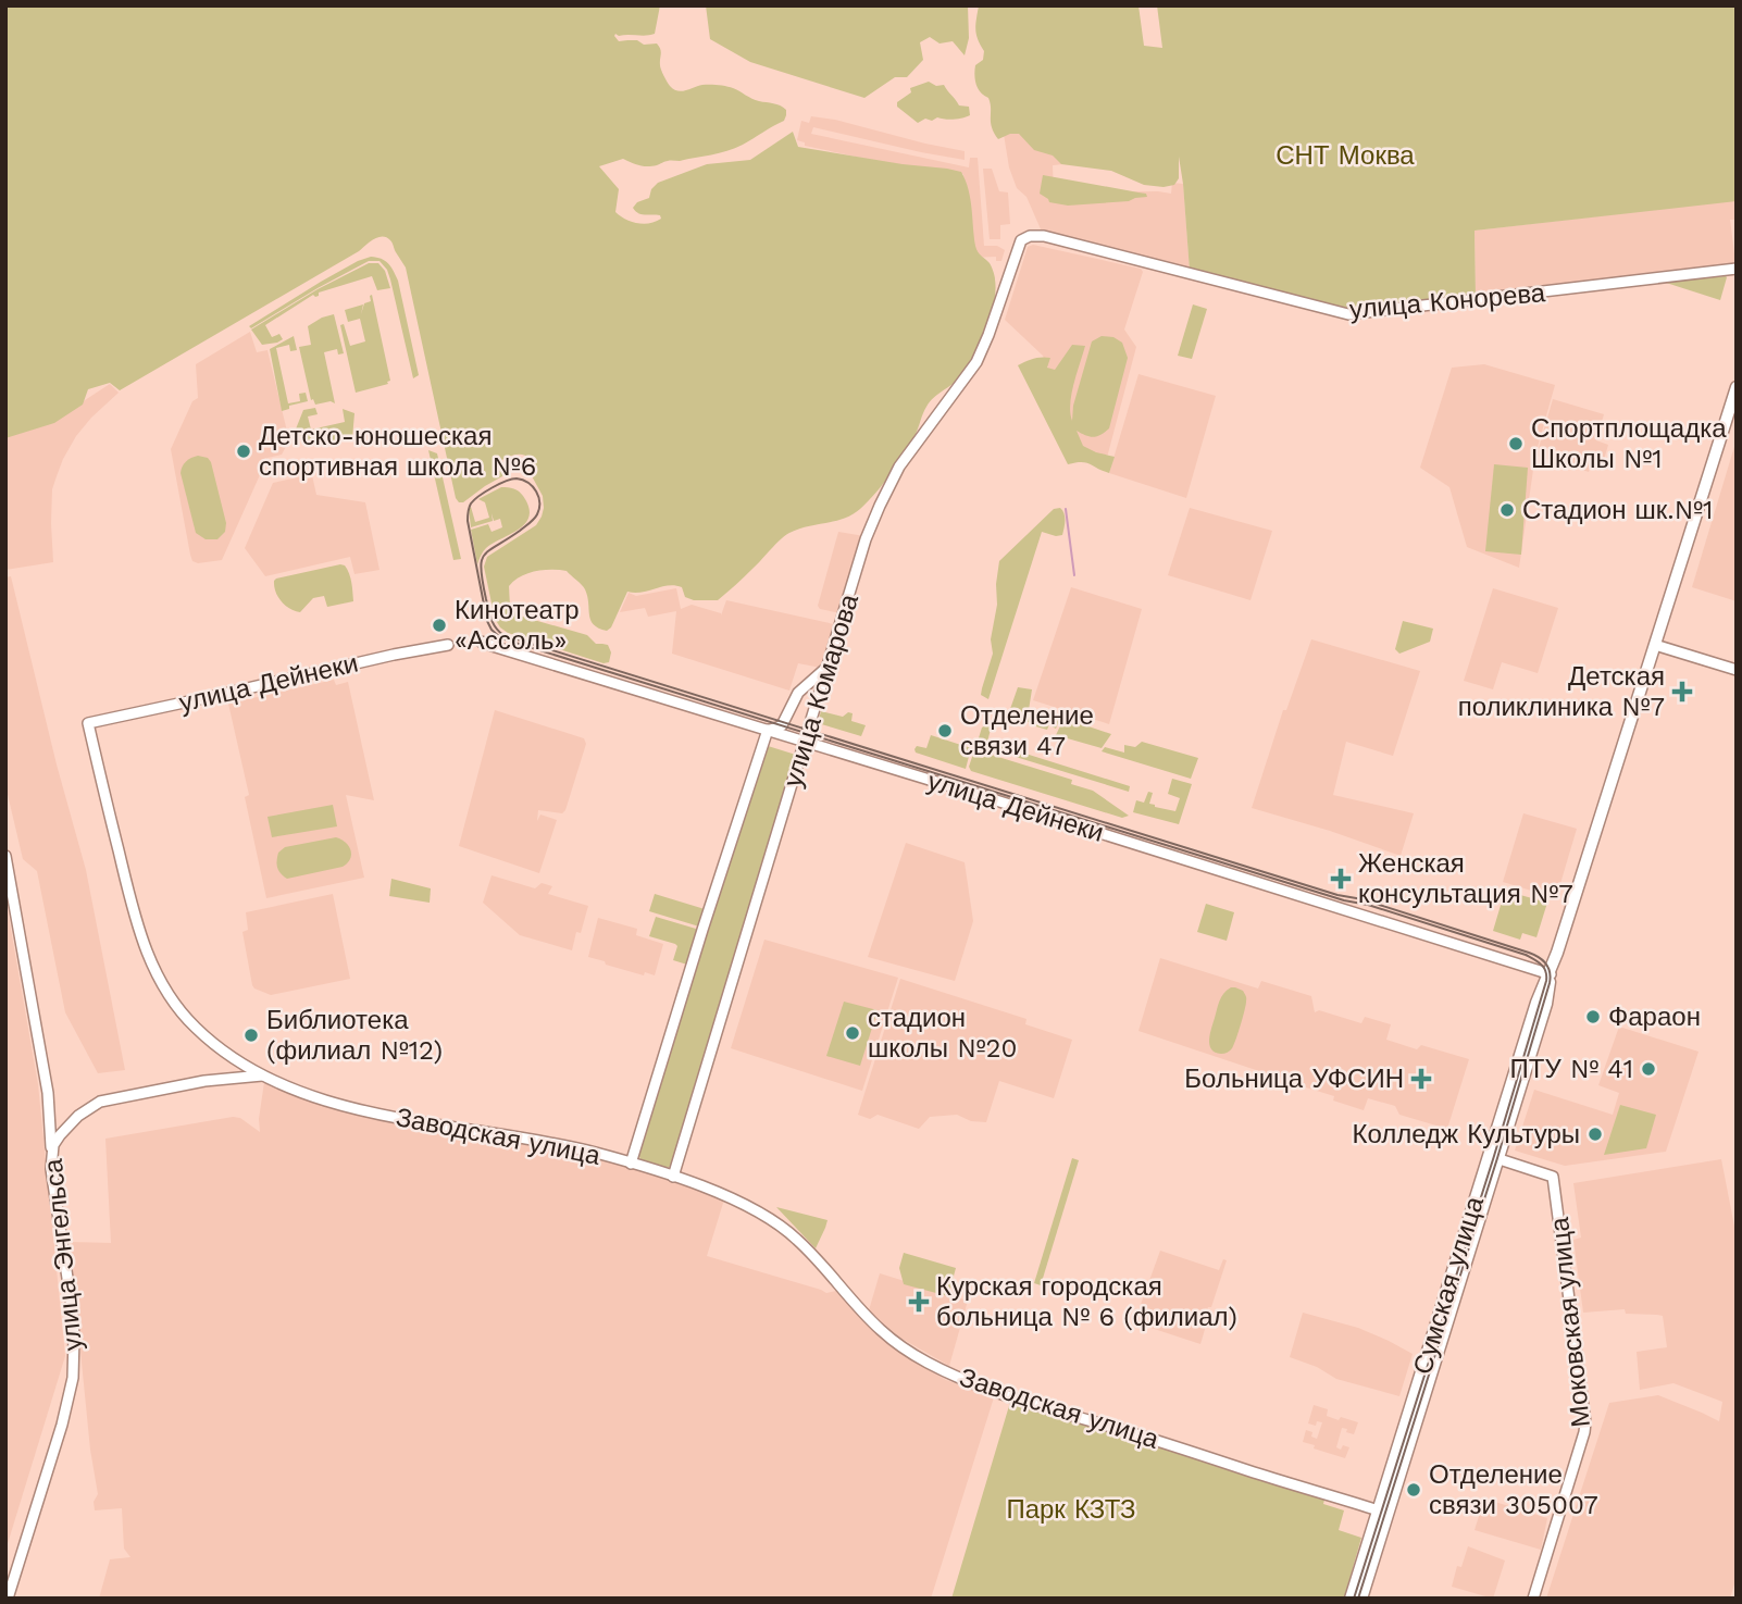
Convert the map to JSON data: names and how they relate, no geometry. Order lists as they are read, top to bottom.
{
  "streets": {
    "main road": ["Сумская улица"],
    "street": [
      "улица Конорева",
      "улица Дейнеки",
      "улица Комарова",
      "Заводская улица",
      "улица Энгельса",
      "Моковская улица"
    ]
  },
  "crossings": [
    ["улица Конорева", "улица Комарова"],
    ["улица Дейнеки", "улица Комарова"],
    ["улица Дейнеки", "Заводская улица"],
    ["улица Дейнеки", "Сумская улица"],
    ["улица Комарова", "Заводская улица"],
    ["Заводская улица", "улица Энгельса"],
    ["Заводская улица", "Сумская улица"],
    ["Сумская улица", "Моковская улица"]
  ],
  "parks": ["СНТ Моква", "Парк КЗТЗ"],
  "places": {
    "other": [
      "Спортплощадка Школы №1",
      "Детско-юношеская спортивная школа №6",
      "Стадион шк.№1",
      "Кинотеатр «Ассоль»",
      "Отделение связи 47",
      "Фараон",
      "стадион школы №20",
      "Библиотека (филиал №12)",
      "ПТУ № 41",
      "Колледж Культуры",
      "Отделение связи 305007"
    ],
    "health": [
      "Детская поликлиника №7",
      "Женская консультация №7",
      "Больница УФСИН",
      "Курская городская больница № 6 (филиал)"
    ]
  }
}
